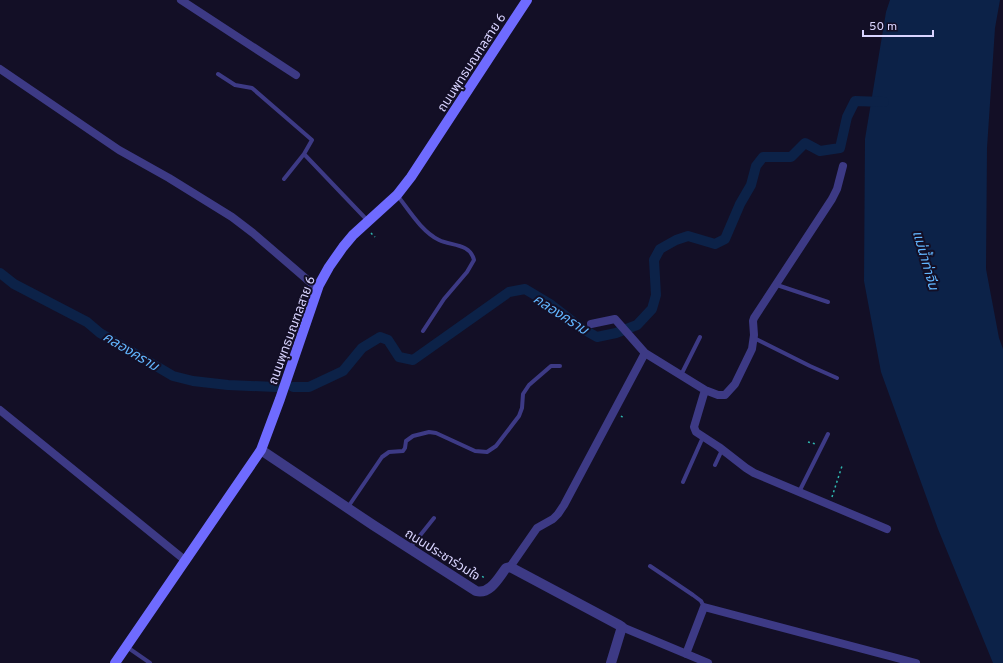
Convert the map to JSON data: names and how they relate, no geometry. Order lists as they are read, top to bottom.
{
  "streets": {
    "main road": ["ถนนพุทธมณฑลสาย 6"],
    "street": ["ถนนประชาร่วมใจ"]
  },
  "crossings": [
    ["ถนนพุทธมณฑลสาย 6", "ถนนประชาร่วมใจ"]
  ],
  "water": ["แม่น้ำท่าจีน", "คลองคราม"],
  "scale_bar": "50 m"
}
